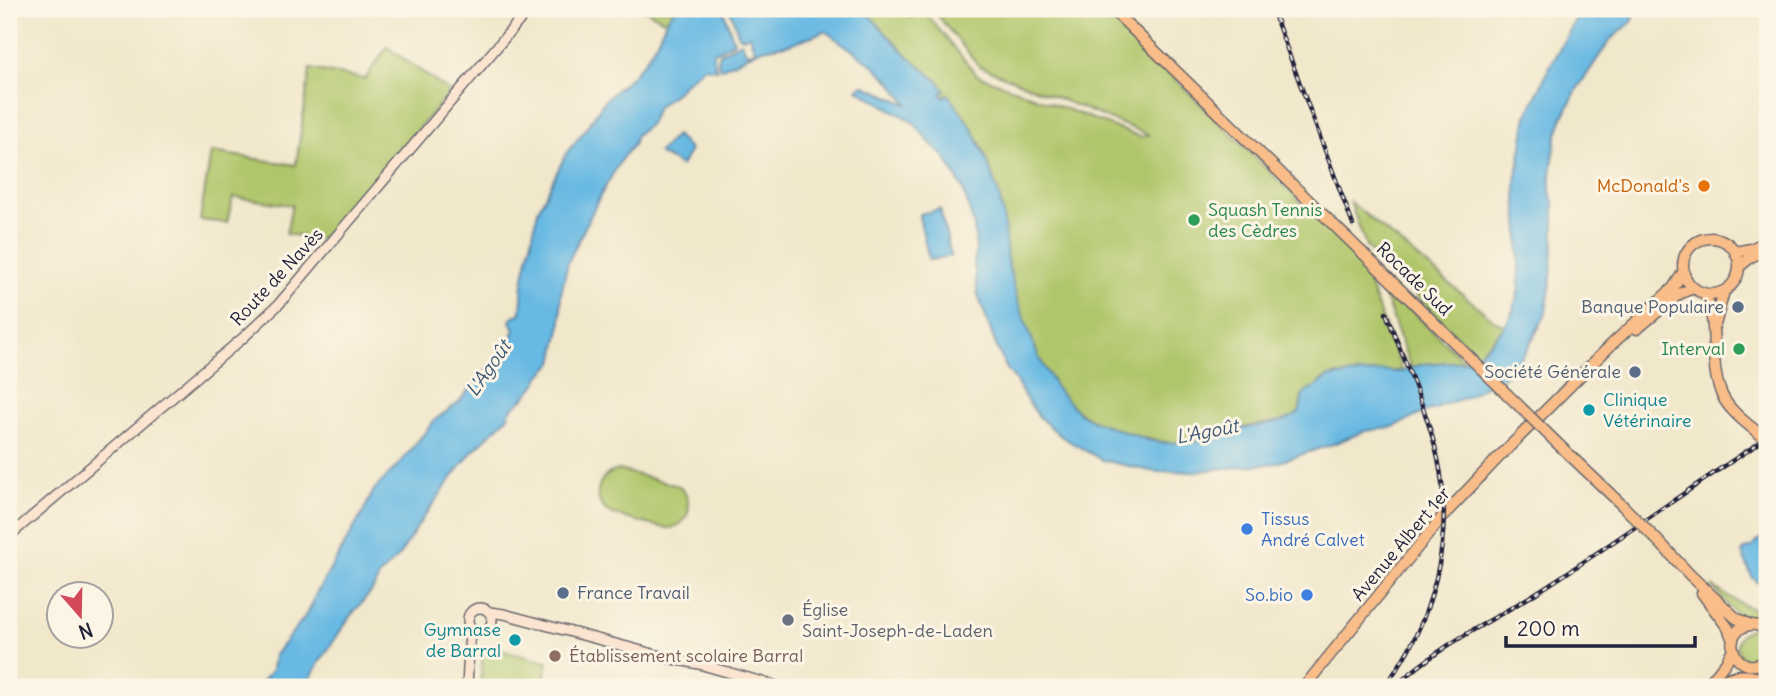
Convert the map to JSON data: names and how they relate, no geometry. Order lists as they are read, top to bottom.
{
  "streets": {
    "main road": ["Route de Navès", "Rocade Sud", "Avenue Albert 1er"]
  },
  "water": ["L'Agoût"],
  "places": [
    "McDonald's",
    "Squash Tennis des Cèdres",
    "Banque Populaire",
    "Interval",
    "Société Générale",
    "Clinique Vétérinaire",
    "Tissus André Calvet",
    "France Travail",
    "So.bio",
    "Église Saint-Joseph-de-Laden",
    "Gymnase de Barral",
    "Établissement scolaire Barral"
  ],
  "scale_bar": "200 m",
  "north": "bottom"
}
